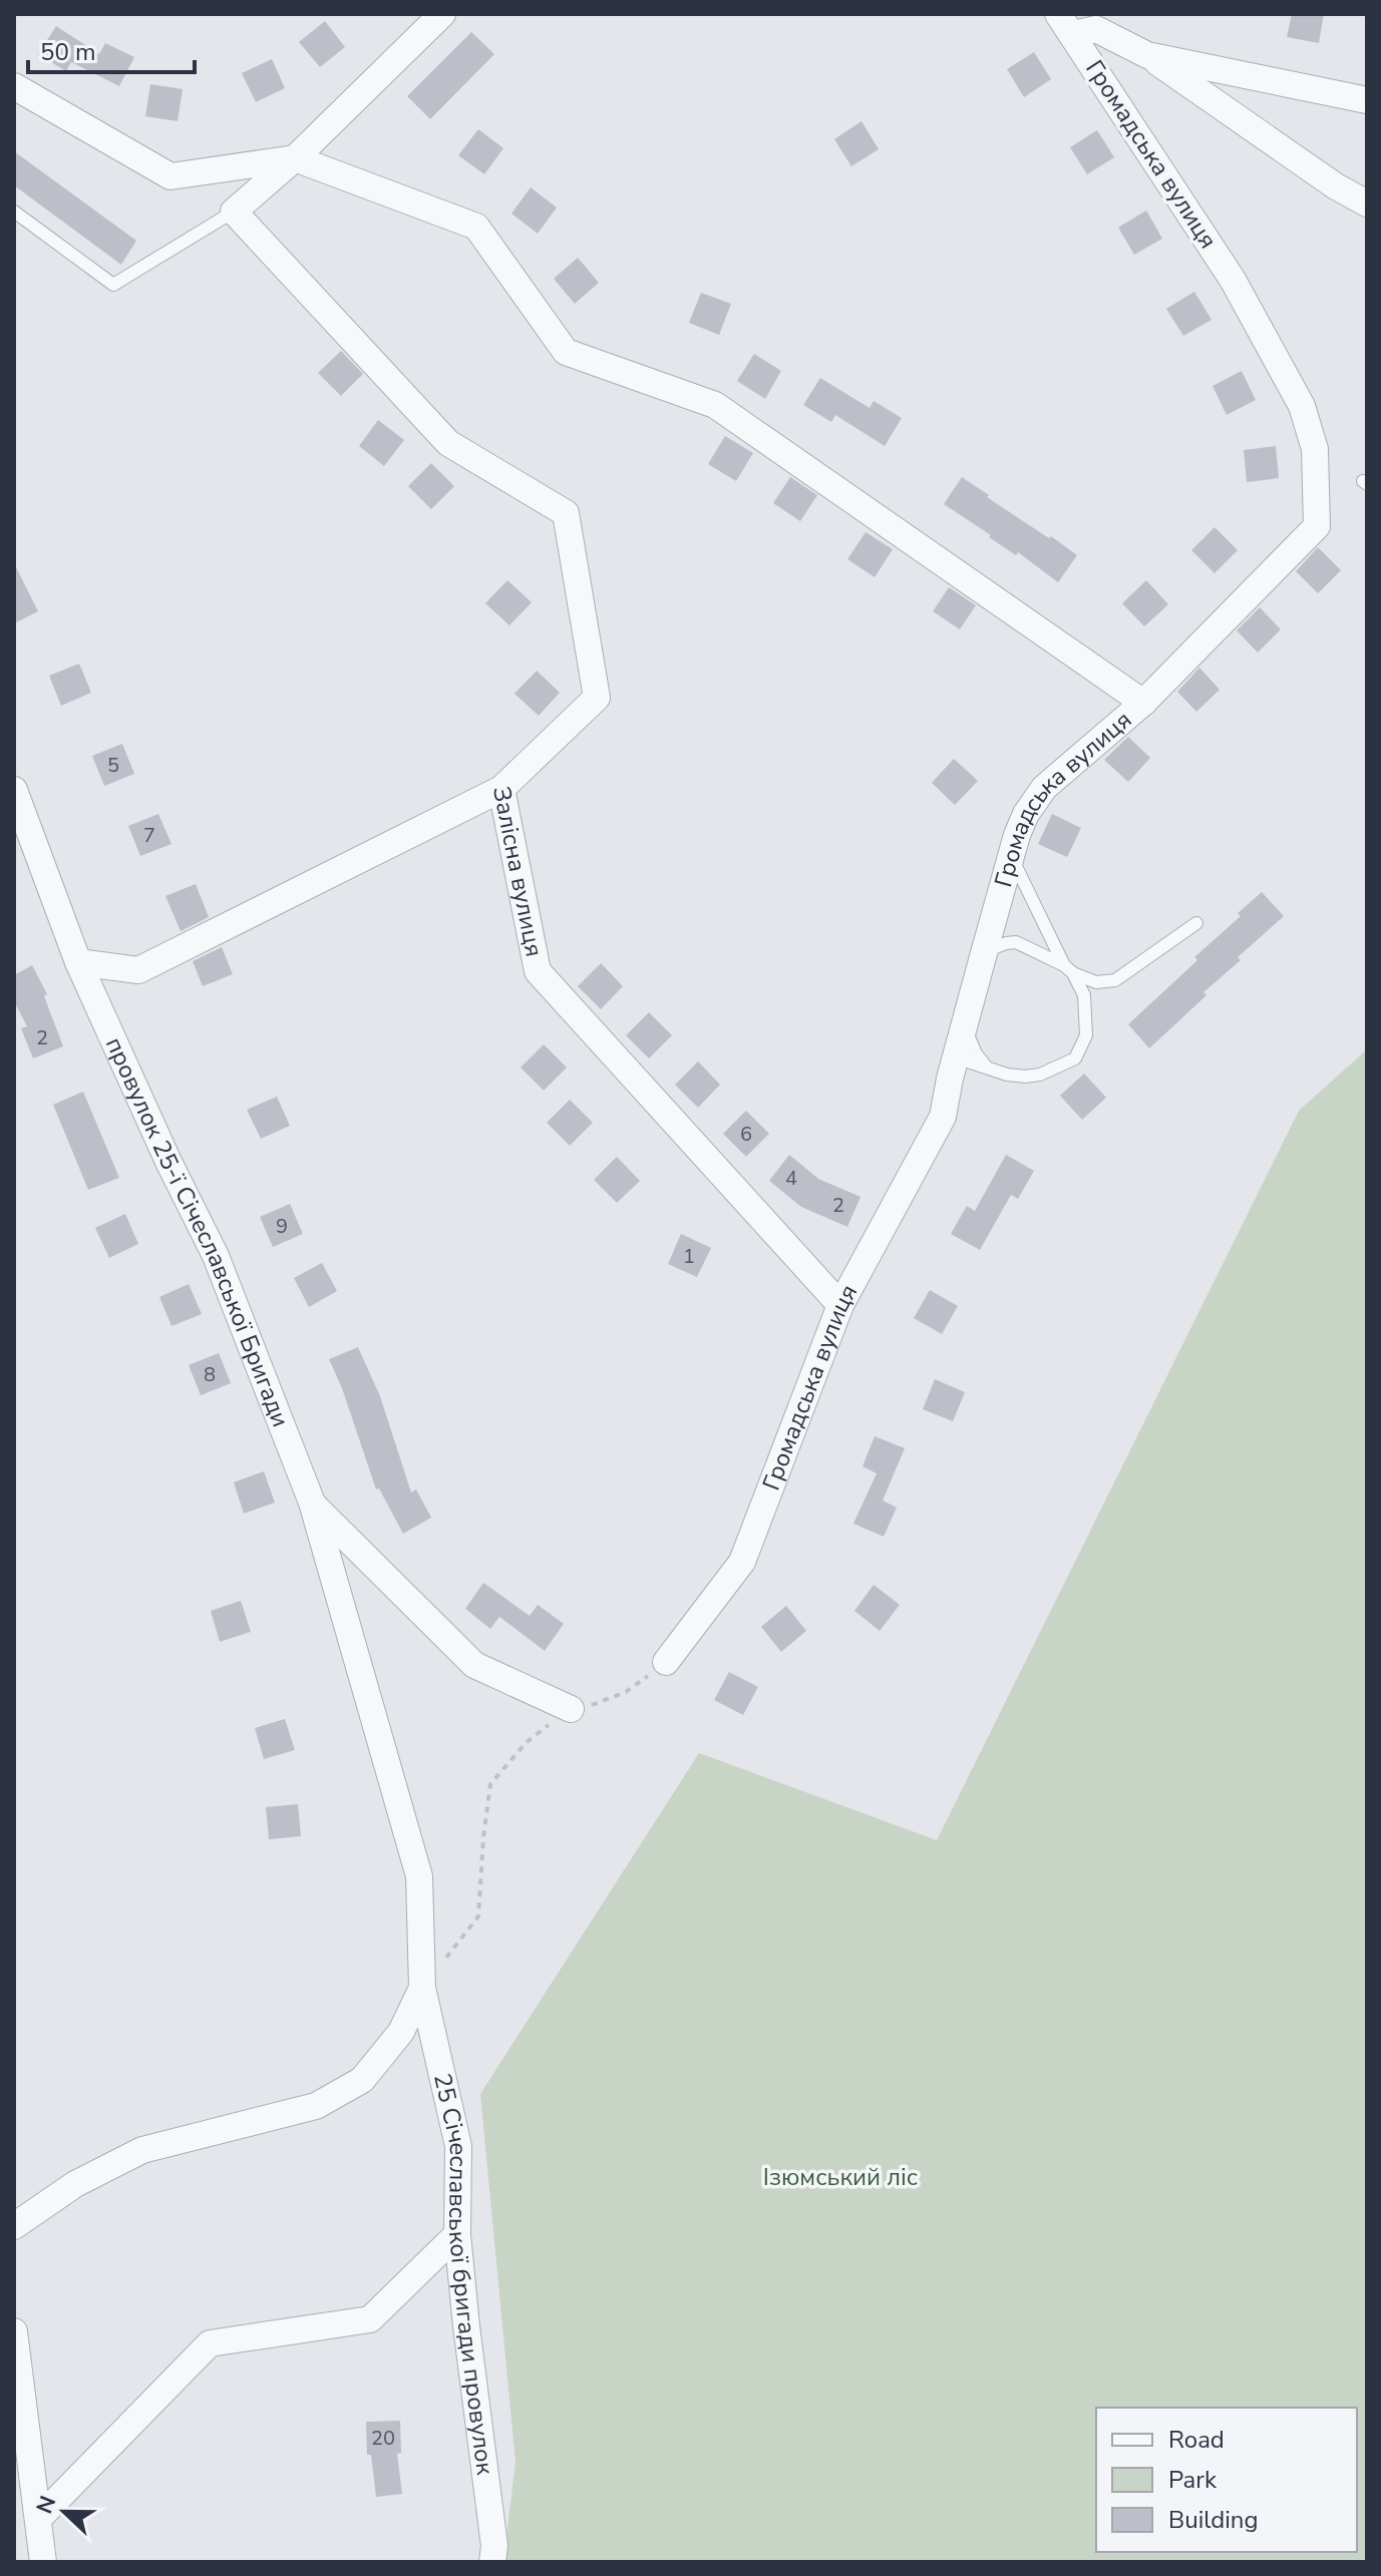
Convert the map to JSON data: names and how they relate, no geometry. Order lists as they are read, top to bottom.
{
  "streets": {
    "street": [
      "Громадська вулиця",
      "Залісна вулиця",
      "провулок 25-ї Січеславської Бригади",
      "25 Січеславської бригади провулок"
    ]
  },
  "crossings": [
    ["Громадська вулиця", "Залісна вулиця"],
    ["провулок 25-ї Січеславської Бригади", "25 Січеславської бригади провулок"]
  ],
  "parks": ["Ізюмський ліс"],
  "house_numbers": [
    "5",
    "7",
    "2",
    "6",
    "4",
    "2",
    "9",
    "1",
    "8",
    "20"
  ],
  "legend": ["Road", "Park", "Building"],
  "scale_bar": "50 m",
  "north": "left"
}
